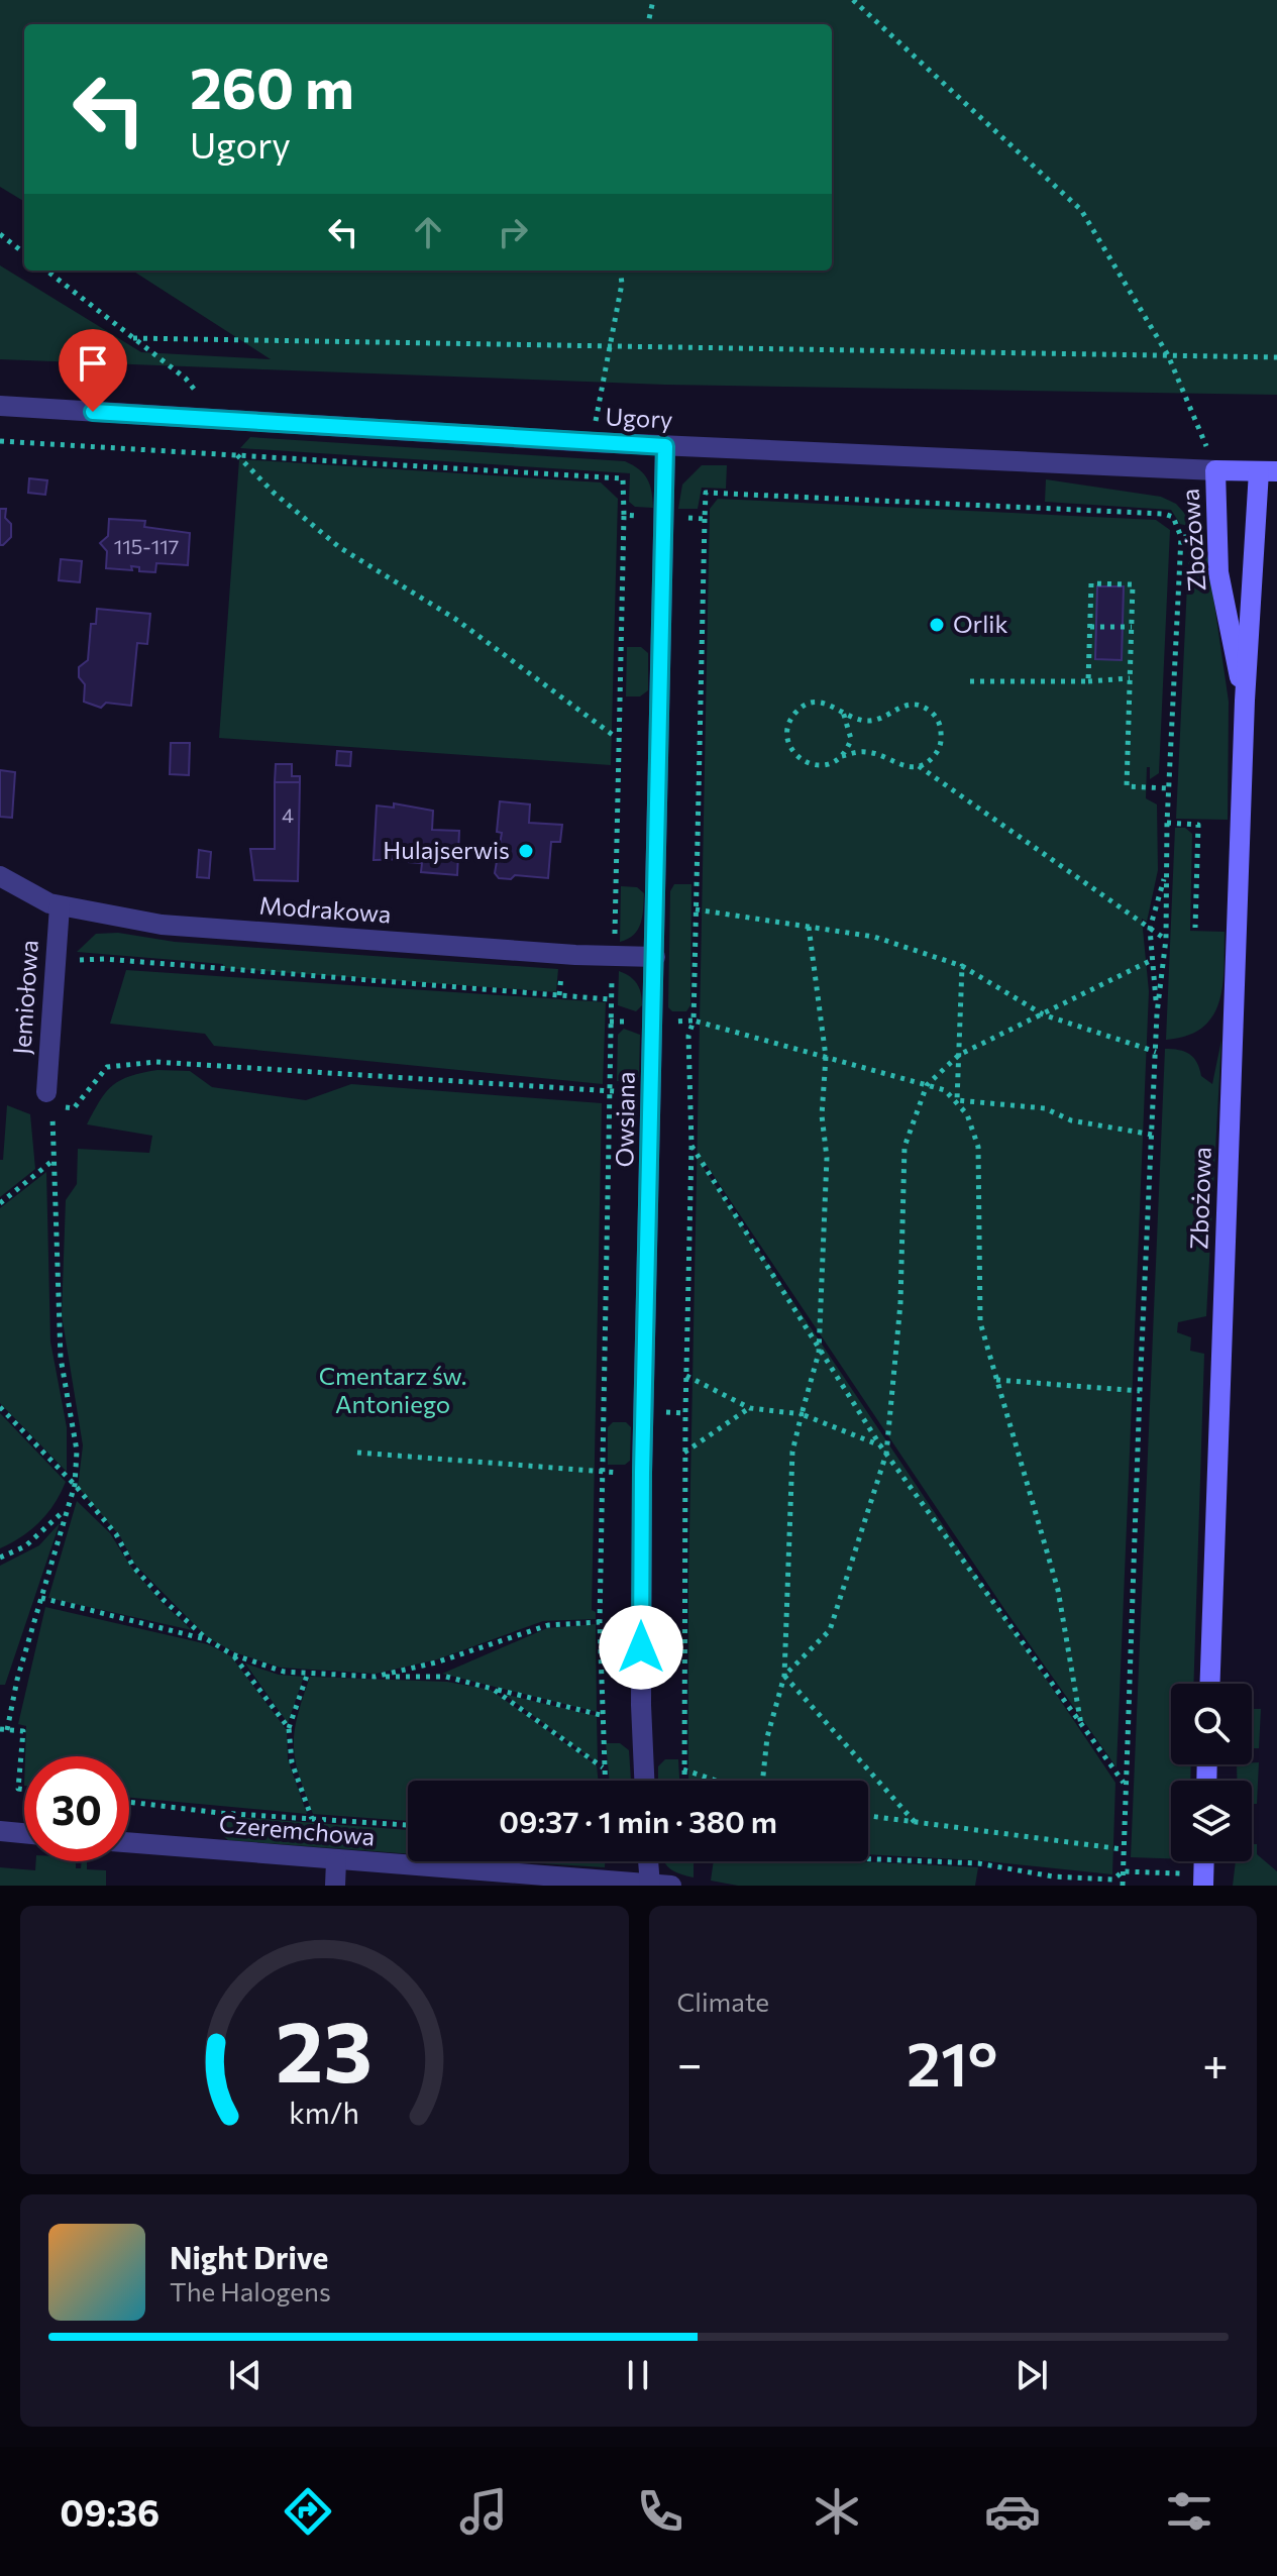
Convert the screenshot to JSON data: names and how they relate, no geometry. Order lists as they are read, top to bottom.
{
  "streets": {
    "street": [
      "Ugory",
      "Zbożowa",
      "Modrakowa",
      "Jemiołowa",
      "Owsiana",
      "Czeremchowa"
    ]
  },
  "crossings": [
    ["Ugory", "Zbożowa"],
    ["Ugory", "Owsiana"],
    ["Modrakowa", "Jemiołowa"],
    ["Modrakowa", "Owsiana"]
  ],
  "parks": ["Cmentarz św. Antoniego"],
  "places": ["Orlik", "Hulajserwis"],
  "house_numbers": ["115-117", "4"],
  "page": {
    "turn": ["260 m", "Ugory"],
    "limit": "30",
    "trip": "09:37 · 1 min · 380 m",
    "tile": "Climate",
    "heat": ["−", "21°", "+"],
    "song": ["Night Drive", "The Halogens"],
    "tabs": "09:36",
    "gauge": ["23", "km/h"]
  }
}
